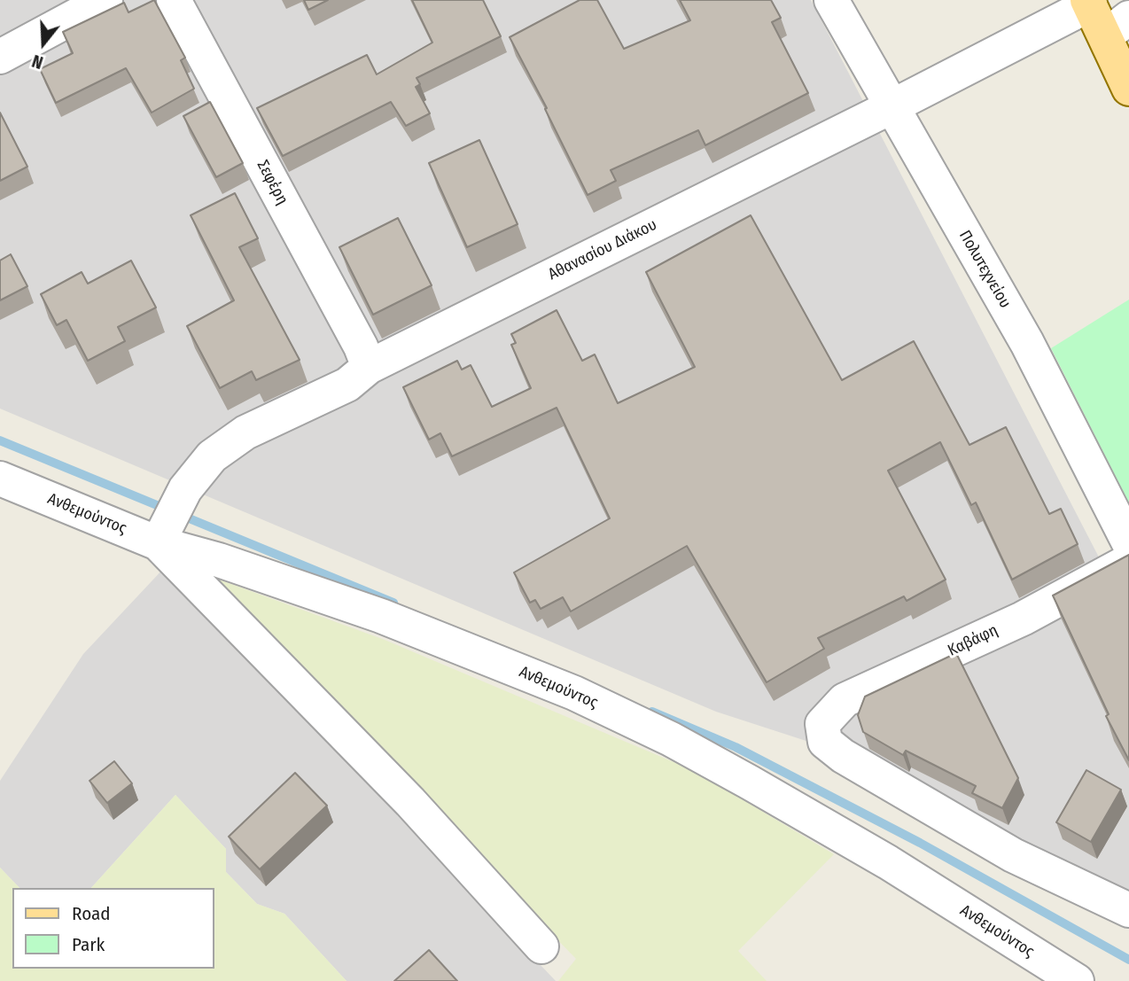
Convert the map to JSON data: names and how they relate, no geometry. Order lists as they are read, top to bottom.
{
  "streets": {
    "street": [
      "Σεφέρη",
      "Αθανασίου Διάκου",
      "Πολυτεχνείου",
      "Ανθεμούντος",
      "Καβάφη"
    ]
  },
  "crossings": [
    ["Σεφέρη", "Αθανασίου Διάκου"],
    ["Αθανασίου Διάκου", "Πολυτεχνείου"],
    ["Αθανασίου Διάκου", "Ανθεμούντος"]
  ],
  "legend": ["Road", "Park"],
  "north": "bottom"
}
